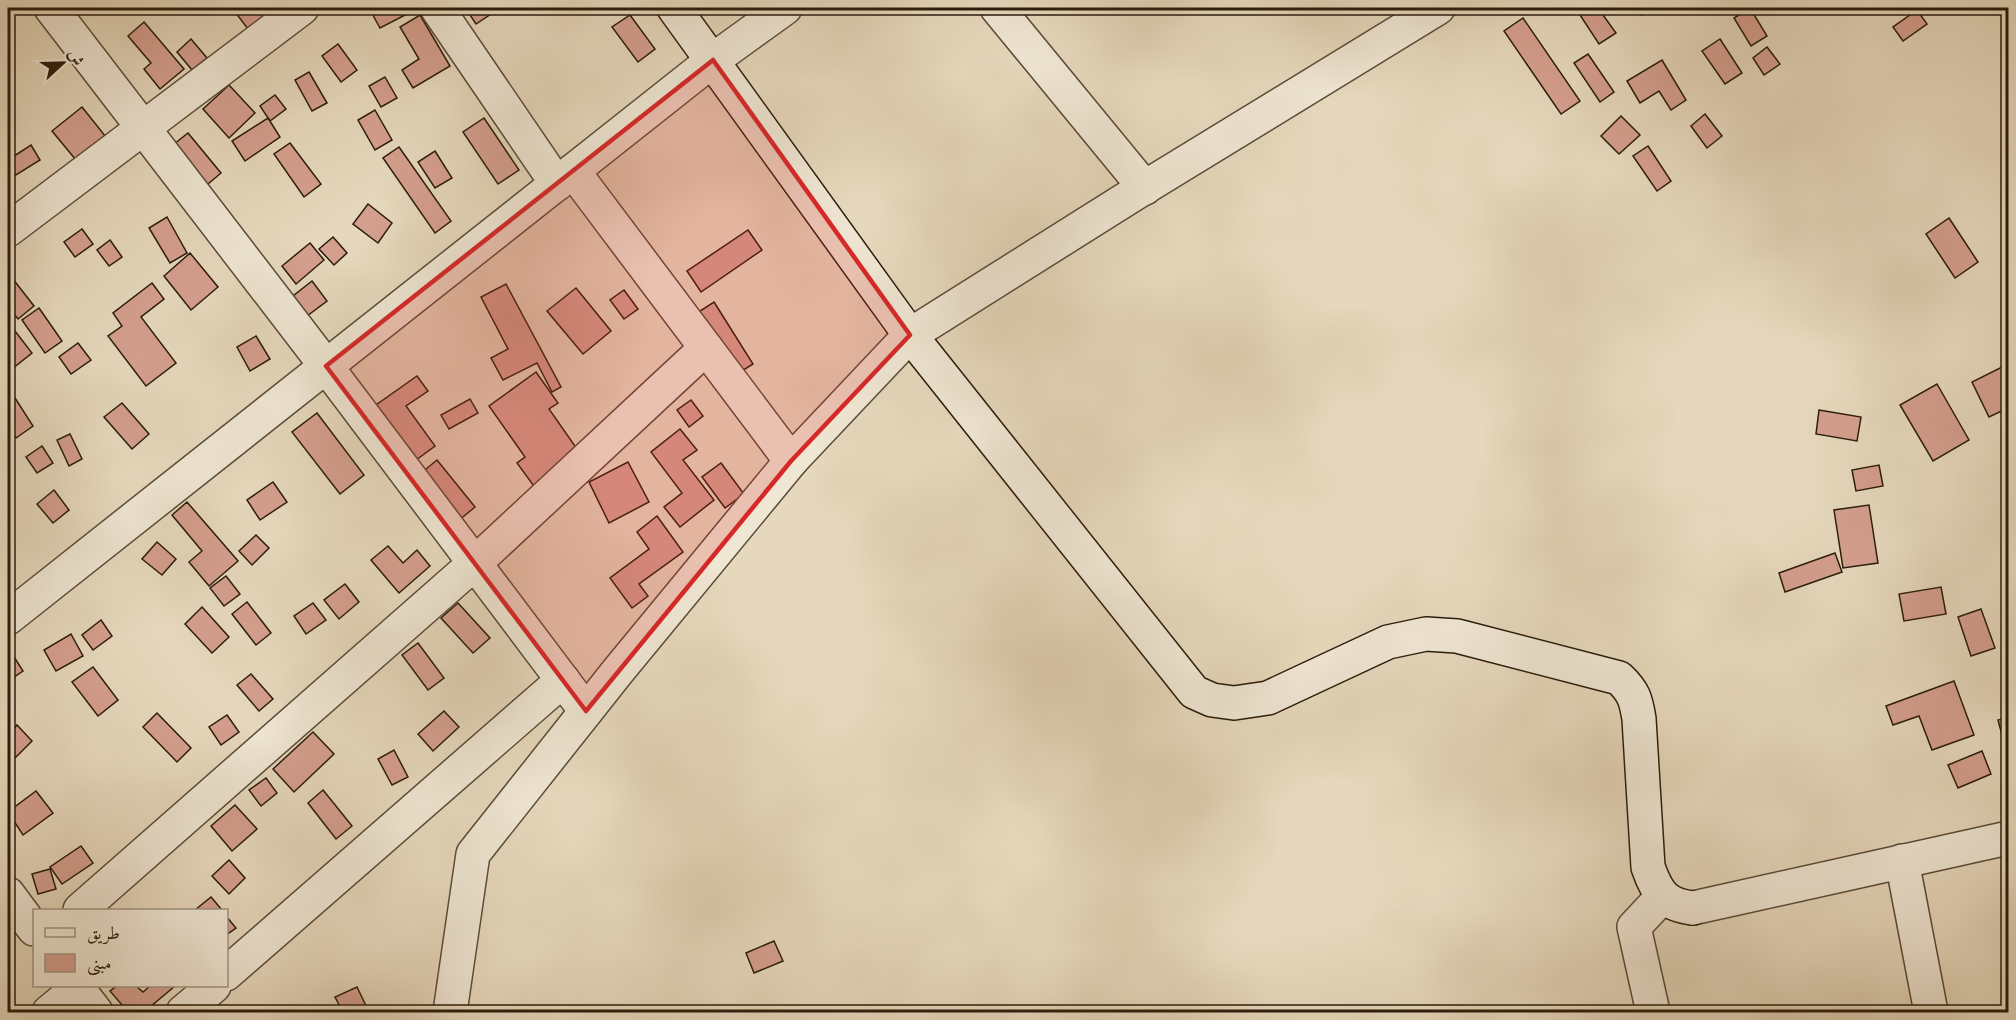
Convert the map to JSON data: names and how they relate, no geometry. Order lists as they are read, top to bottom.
{
  "legend": ["طريق", "مبنى"],
  "north": "right"
}
